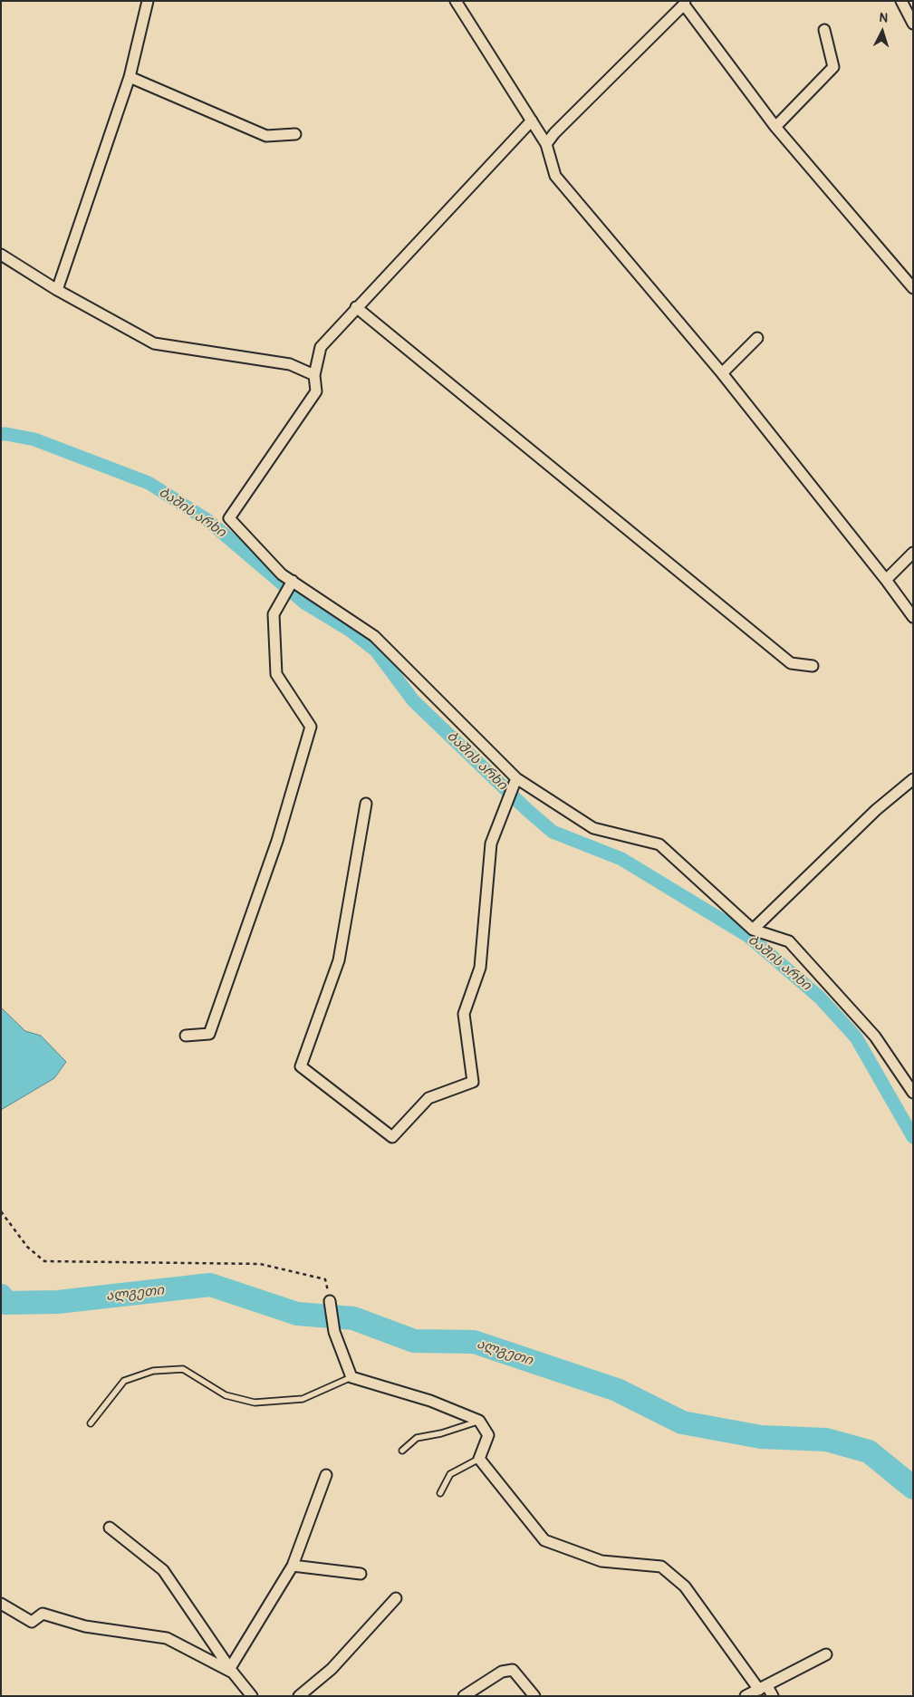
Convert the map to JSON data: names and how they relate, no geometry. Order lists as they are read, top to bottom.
{
  "water": ["ბაშის არხი", "ალგეთი"],
  "north": "top"
}
